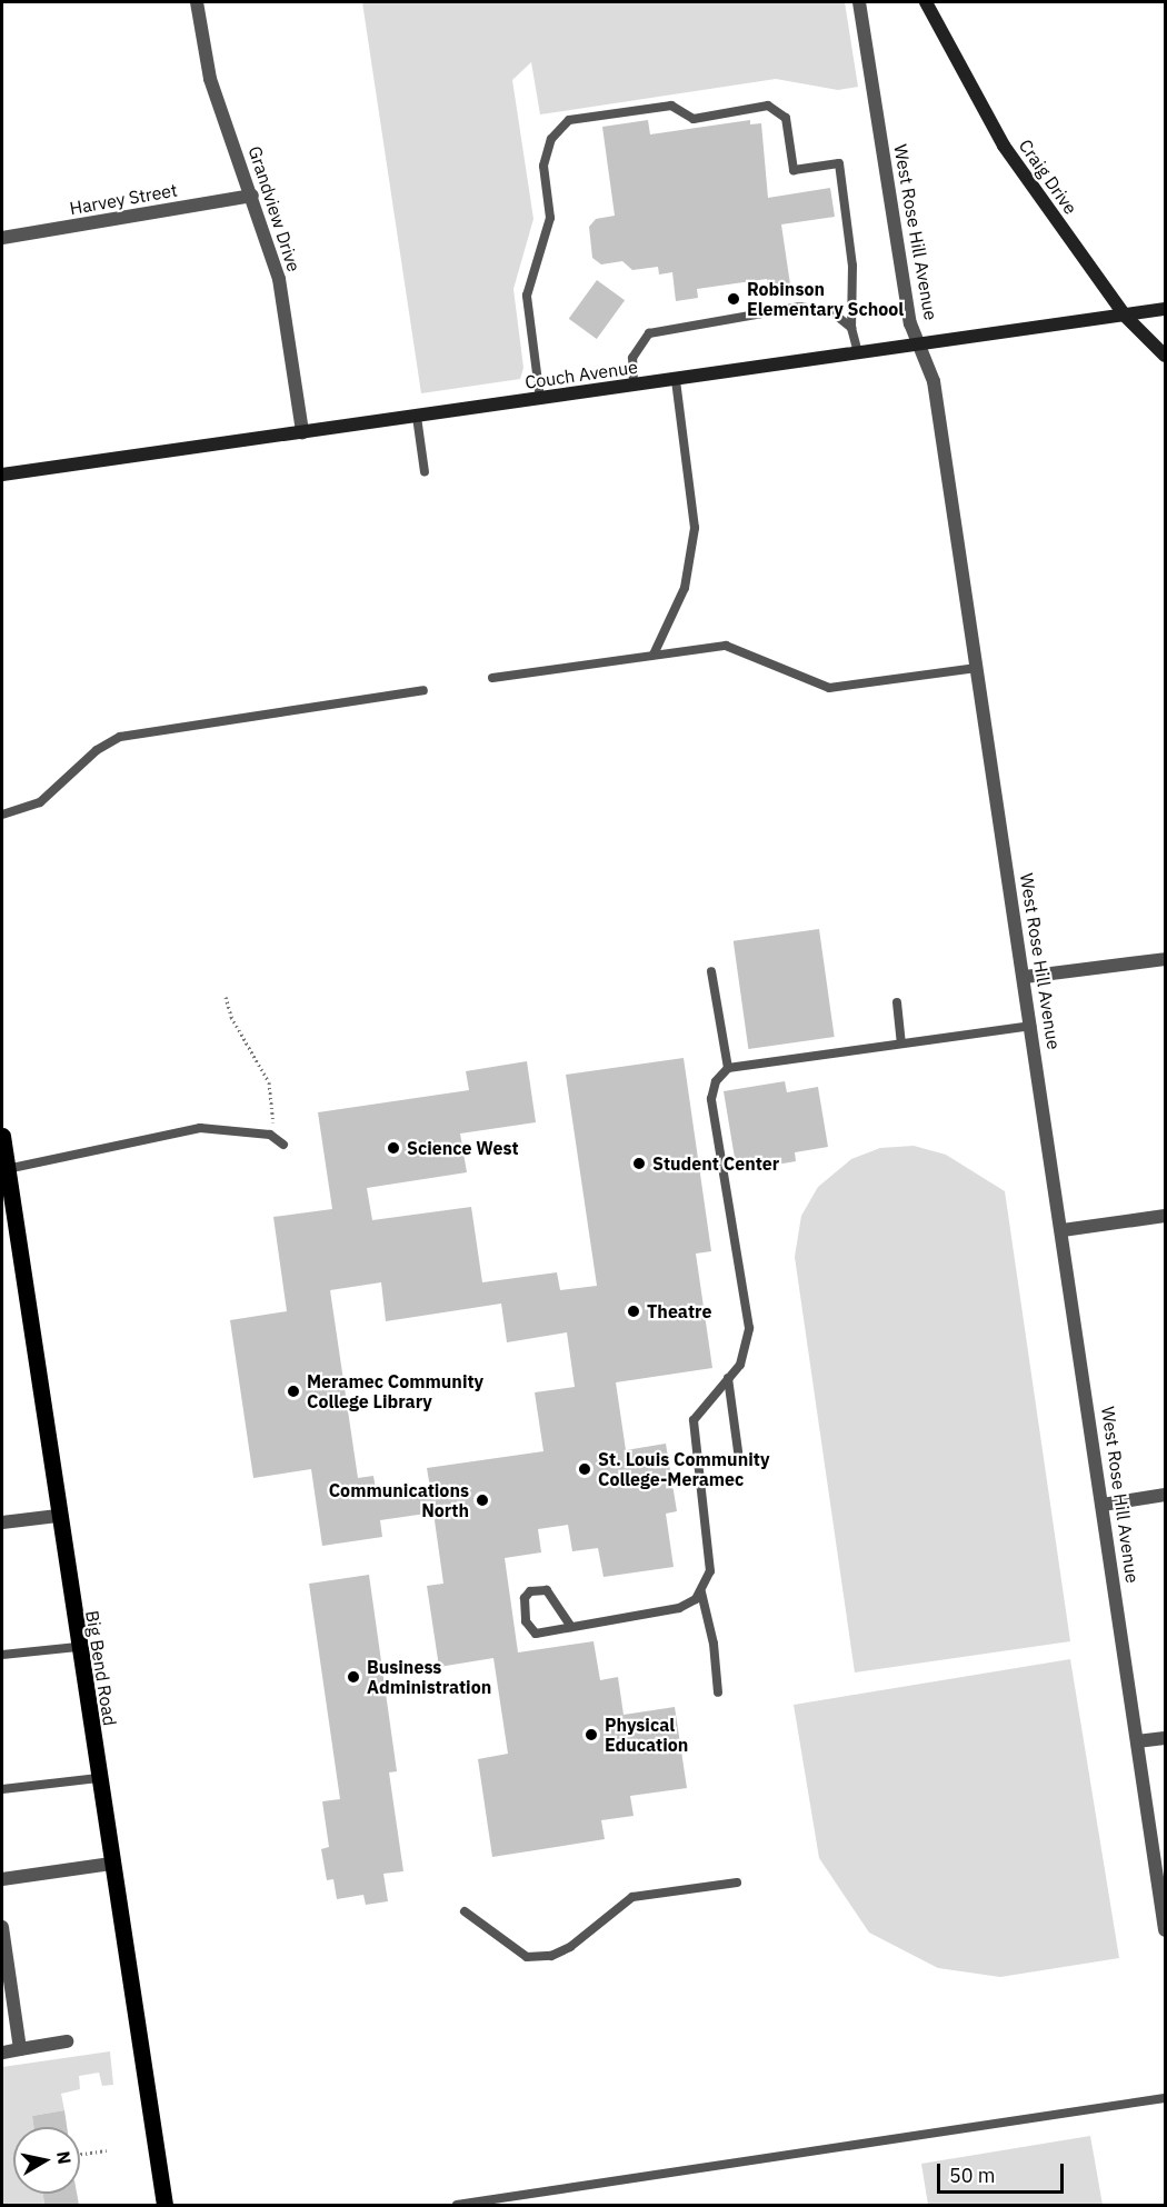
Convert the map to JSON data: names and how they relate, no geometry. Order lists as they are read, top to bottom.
{
  "streets": {
    "main road": ["Big Bend Road"],
    "street": [
      "Craig Drive",
      "Harvey Street",
      "Grandview Drive",
      "West Rose Hill Avenue",
      "Couch Avenue"
    ]
  },
  "crossings": [
    ["Craig Drive", "Couch Avenue"],
    ["Harvey Street", "Grandview Drive"],
    ["Grandview Drive", "Couch Avenue"],
    ["West Rose Hill Avenue", "Couch Avenue"]
  ],
  "places": [
    "Robinson Elementary School",
    "Science West",
    "Student Center",
    "Theatre",
    "Meramec Community College Library",
    "St. Louis Community College-Meramec",
    "Communications North",
    "Business Administration",
    "Physical Education"
  ],
  "scale_bar": "50 m",
  "north": "right"
}
